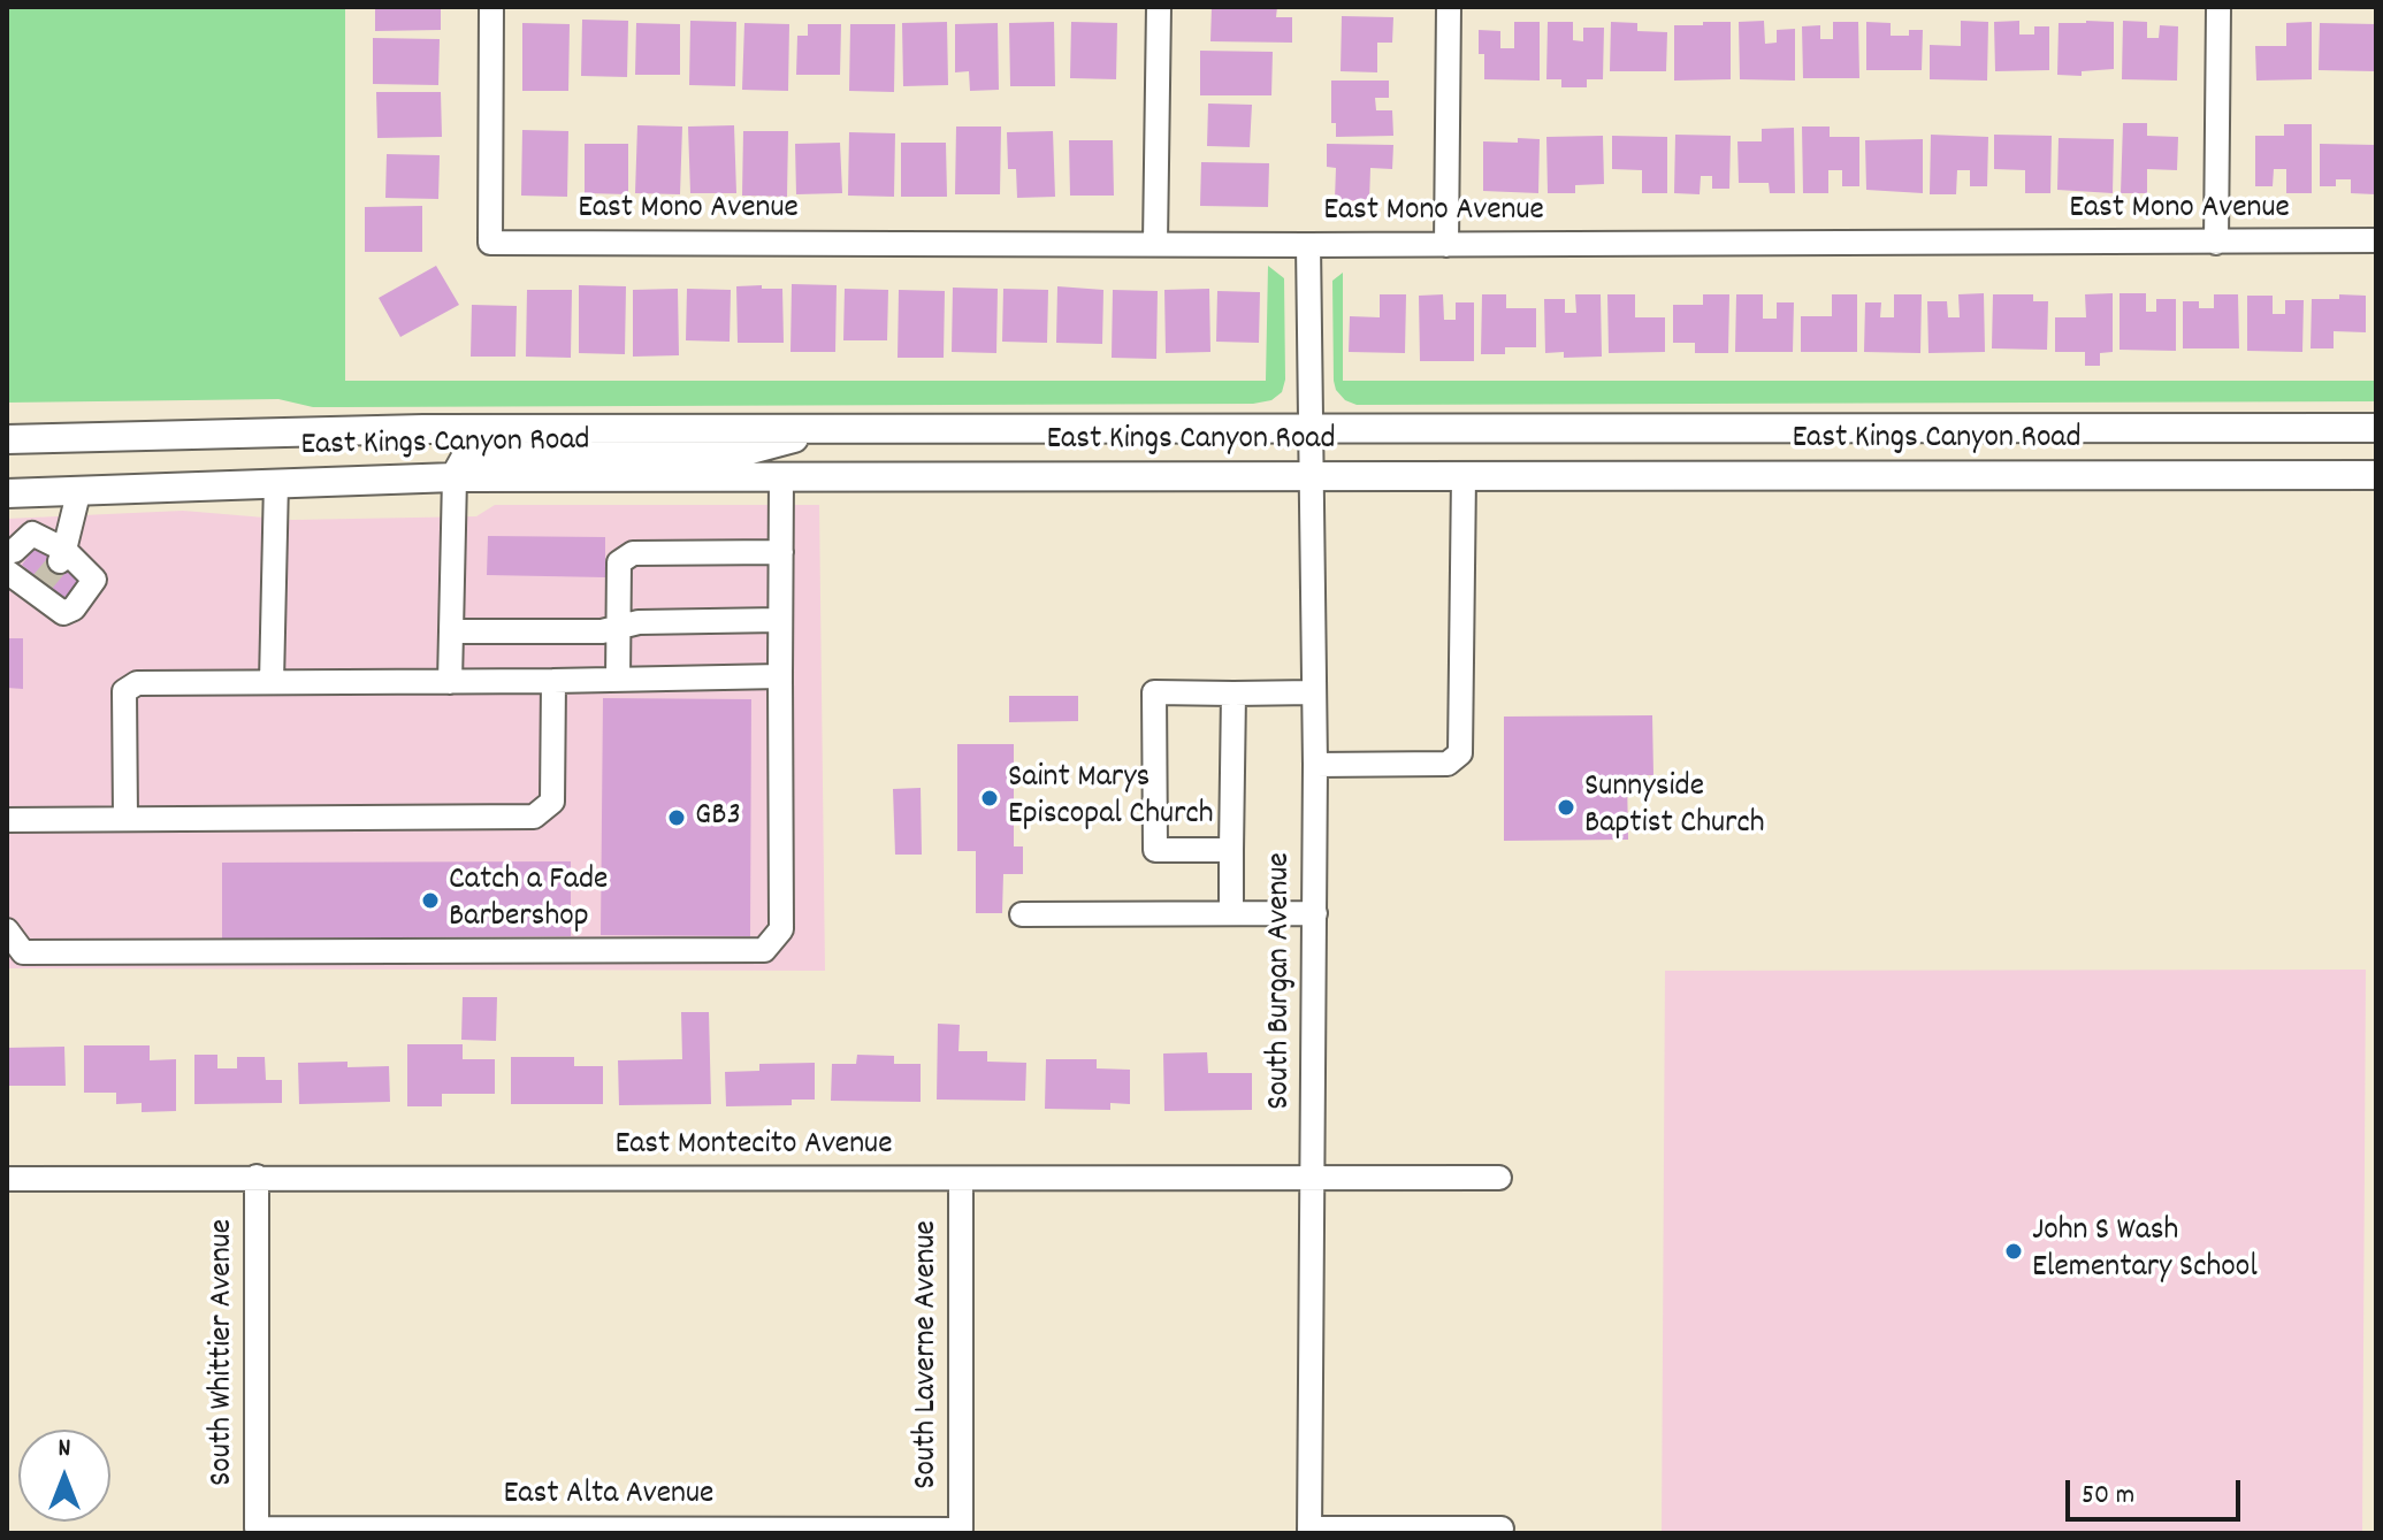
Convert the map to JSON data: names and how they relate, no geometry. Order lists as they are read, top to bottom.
{
  "streets": {
    "main road": ["East Kings Canyon Road"],
    "street": [
      "East Mono Avenue",
      "South Burgan Avenue",
      "East Montecito Avenue",
      "South Whittier Avenue",
      "South Laverne Avenue",
      "East Alta Avenue"
    ]
  },
  "crossings": [
    ["East Mono Avenue", "South Burgan Avenue"],
    ["East Kings Canyon Road", "South Burgan Avenue"],
    ["South Burgan Avenue", "East Montecito Avenue"],
    ["East Montecito Avenue", "South Whittier Avenue"],
    ["East Montecito Avenue", "South Laverne Avenue"],
    ["South Whittier Avenue", "East Alta Avenue"],
    ["South Laverne Avenue", "East Alta Avenue"]
  ],
  "places": [
    "Saint Marys Episcopal Church",
    "Sunnyside Baptist Church",
    "GB3",
    "Catch a Fade Barbershop",
    "John S Wash Elementary School"
  ],
  "scale_bar": "50 m",
  "north": "top"
}
